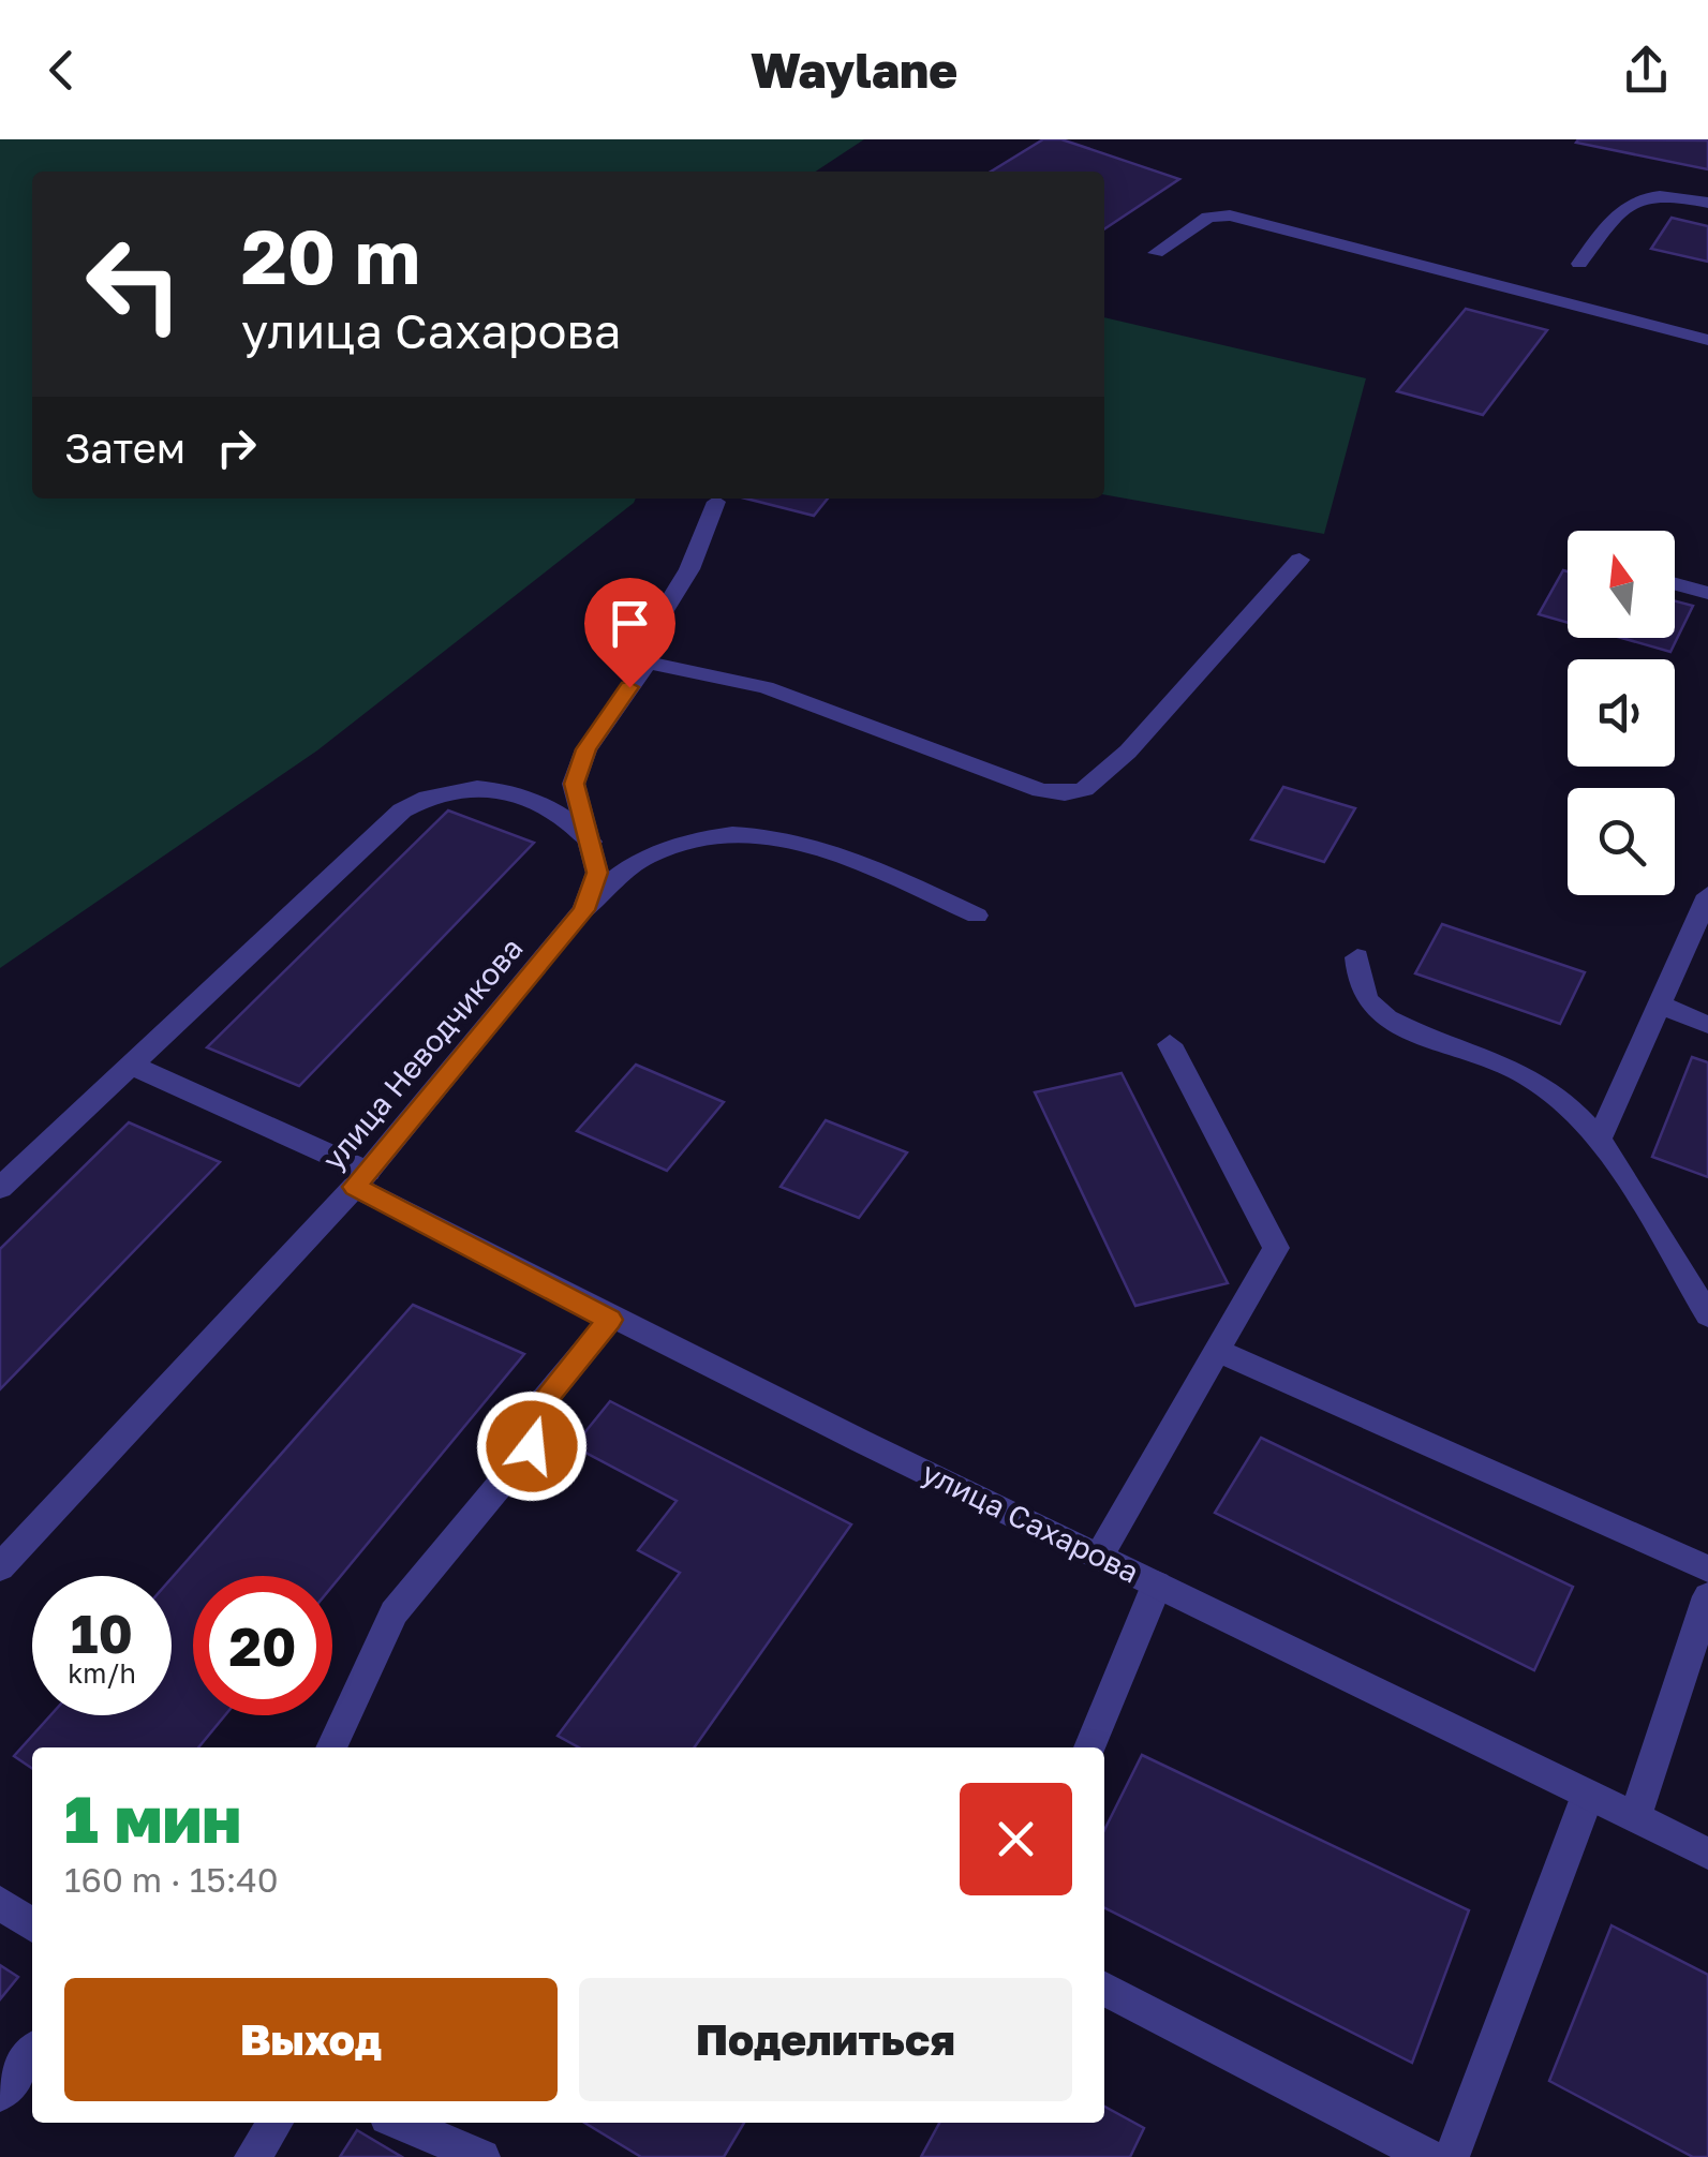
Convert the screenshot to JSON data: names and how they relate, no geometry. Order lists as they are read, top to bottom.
{
  "streets": {
    "street": ["улица Неводчикова", "улица Сахарова"]
  },
  "crossings": [
    ["улица Неводчикова", "улица Сахарова"]
  ],
  "north": "top",
  "page": {
    "header": "Waylane",
    "turn": ["20 m", "улица Сахарова"],
    "then": "Затем",
    "speed": "10 km/h",
    "limit": "20",
    "heading": ["1 мин", "160 m · 15:40"],
    "buttons": ["Выход", "Поделиться"]
  }
}
